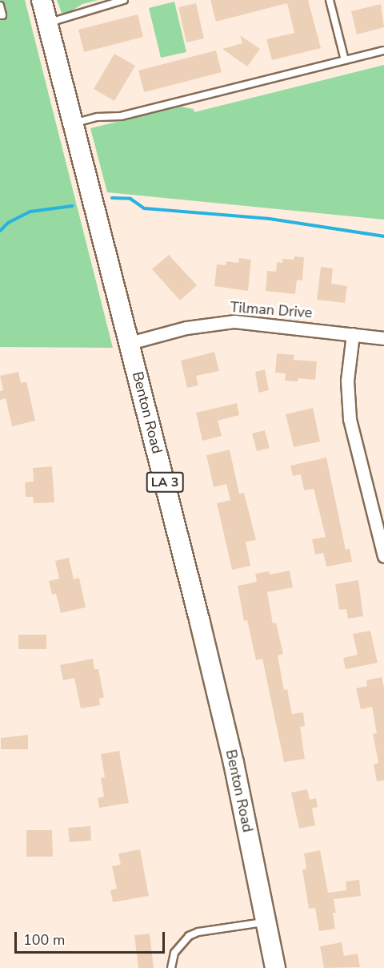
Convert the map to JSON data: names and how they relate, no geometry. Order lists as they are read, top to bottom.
{
  "streets": {
    "main road": ["Benton Road", "LA 3"],
    "street": ["Tilman Drive"]
  },
  "crossings": [
    ["Tilman Drive", "Benton Road"]
  ],
  "scale_bar": "100 m"
}
